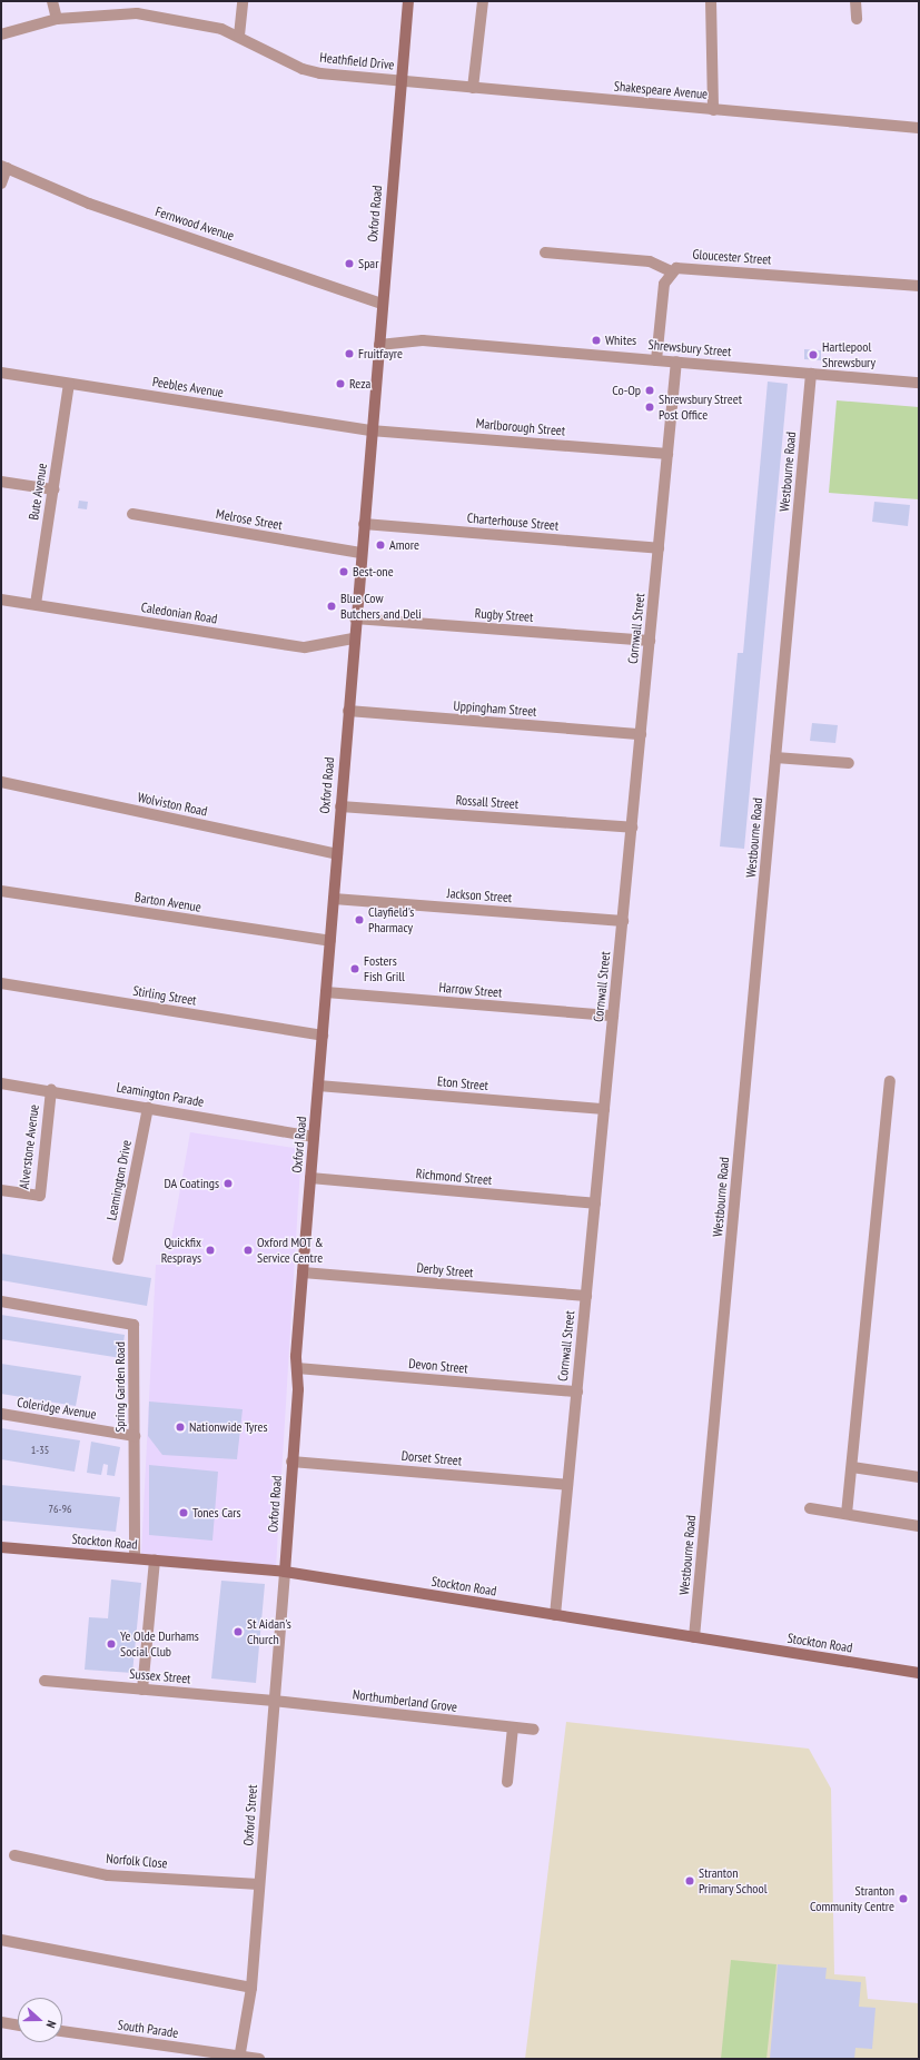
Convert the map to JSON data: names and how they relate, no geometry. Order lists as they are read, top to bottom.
{
  "streets": {
    "street": [
      "Heathfield Drive",
      "Shakespeare Avenue",
      "Oxford Road",
      "Fernwood Avenue",
      "Gloucester Street",
      "Shrewsbury Street",
      "Peebles Avenue",
      "Marlborough Street",
      "Westbourne Road",
      "Bute Avenue",
      "Melrose Street",
      "Charterhouse Street",
      "Caledonian Road",
      "Rugby Street",
      "Cornwall Street",
      "Uppingham Street",
      "Rossall Street",
      "Wolviston Road",
      "Jackson Street",
      "Barton Avenue",
      "Harrow Street",
      "Stirling Street",
      "Eton Street",
      "Leamington Parade",
      "Alverstone Avenue",
      "Richmond Street",
      "Leamington Drive",
      "Derby Street",
      "Devon Street",
      "Spring Garden Road",
      "Coleridge Avenue",
      "Dorset Street",
      "Stockton Road",
      "Sussex Street",
      "Northumberland Grove",
      "Oxford Street",
      "Norfolk Close",
      "South Parade"
    ]
  },
  "crossings": [
    ["Heathfield Drive", "Shakespeare Avenue"],
    ["Heathfield Drive", "Oxford Road"],
    ["Shakespeare Avenue", "Oxford Road"],
    ["Oxford Road", "Fernwood Avenue"],
    ["Oxford Road", "Shrewsbury Street"],
    ["Oxford Road", "Peebles Avenue"],
    ["Oxford Road", "Marlborough Street"],
    ["Oxford Road", "Melrose Street"],
    ["Oxford Road", "Charterhouse Street"],
    ["Oxford Road", "Caledonian Road"],
    ["Oxford Road", "Rugby Street"],
    ["Oxford Road", "Uppingham Street"],
    ["Oxford Road", "Rossall Street"],
    ["Oxford Road", "Wolviston Road"],
    ["Oxford Road", "Jackson Street"],
    ["Oxford Road", "Barton Avenue"],
    ["Oxford Road", "Harrow Street"],
    ["Oxford Road", "Stirling Street"],
    ["Oxford Road", "Eton Street"],
    ["Oxford Road", "Leamington Parade"],
    ["Oxford Road", "Richmond Street"],
    ["Oxford Road", "Derby Street"],
    ["Oxford Road", "Devon Street"],
    ["Oxford Road", "Dorset Street"],
    ["Oxford Road", "Stockton Road"],
    ["Oxford Road", "Oxford Street"],
    ["Shrewsbury Street", "Westbourne Road"],
    ["Shrewsbury Street", "Cornwall Street"],
    ["Peebles Avenue", "Marlborough Street"],
    ["Peebles Avenue", "Bute Avenue"],
    ["Marlborough Street", "Cornwall Street"],
    ["Westbourne Road", "Stockton Road"],
    ["Bute Avenue", "Caledonian Road"],
    ["Charterhouse Street", "Cornwall Street"],
    ["Rugby Street", "Cornwall Street"],
    ["Cornwall Street", "Uppingham Street"],
    ["Cornwall Street", "Rossall Street"],
    ["Cornwall Street", "Jackson Street"],
    ["Cornwall Street", "Harrow Street"],
    ["Cornwall Street", "Eton Street"],
    ["Cornwall Street", "Richmond Street"],
    ["Cornwall Street", "Derby Street"],
    ["Cornwall Street", "Devon Street"],
    ["Cornwall Street", "Dorset Street"],
    ["Cornwall Street", "Stockton Road"],
    ["Leamington Parade", "Alverstone Avenue"],
    ["Leamington Parade", "Leamington Drive"],
    ["Spring Garden Road", "Coleridge Avenue"],
    ["Spring Garden Road", "Stockton Road"],
    ["Stockton Road", "Oxford Street"],
    ["Sussex Street", "Northumberland Grove"],
    ["Sussex Street", "Oxford Street"],
    ["Northumberland Grove", "Oxford Street"],
    ["Oxford Street", "Norfolk Close"],
    ["Oxford Street", "South Parade"]
  ],
  "places": [
    "Spar",
    "Whites",
    "Fruitfayre",
    "Hartlepool Shrewsbury",
    "Reza",
    "Co-Op",
    "Shrewsbury Street Post Office",
    "Amore",
    "Best-one",
    "Blue Cow Butchers and Deli",
    "Clayfield's Pharmacy",
    "Fosters Fish Grill",
    "DA Coatings",
    "Quickfix Resprays",
    "Oxford MOT & Service Centre",
    "Nationwide Tyres",
    "Tones Cars",
    "St Aidan's Church",
    "Ye Olde Durhams Social Club",
    "Stranton Primary School",
    "Stranton Community Centre"
  ],
  "house_numbers": ["1-35", "76-96"],
  "north": "right"
}
